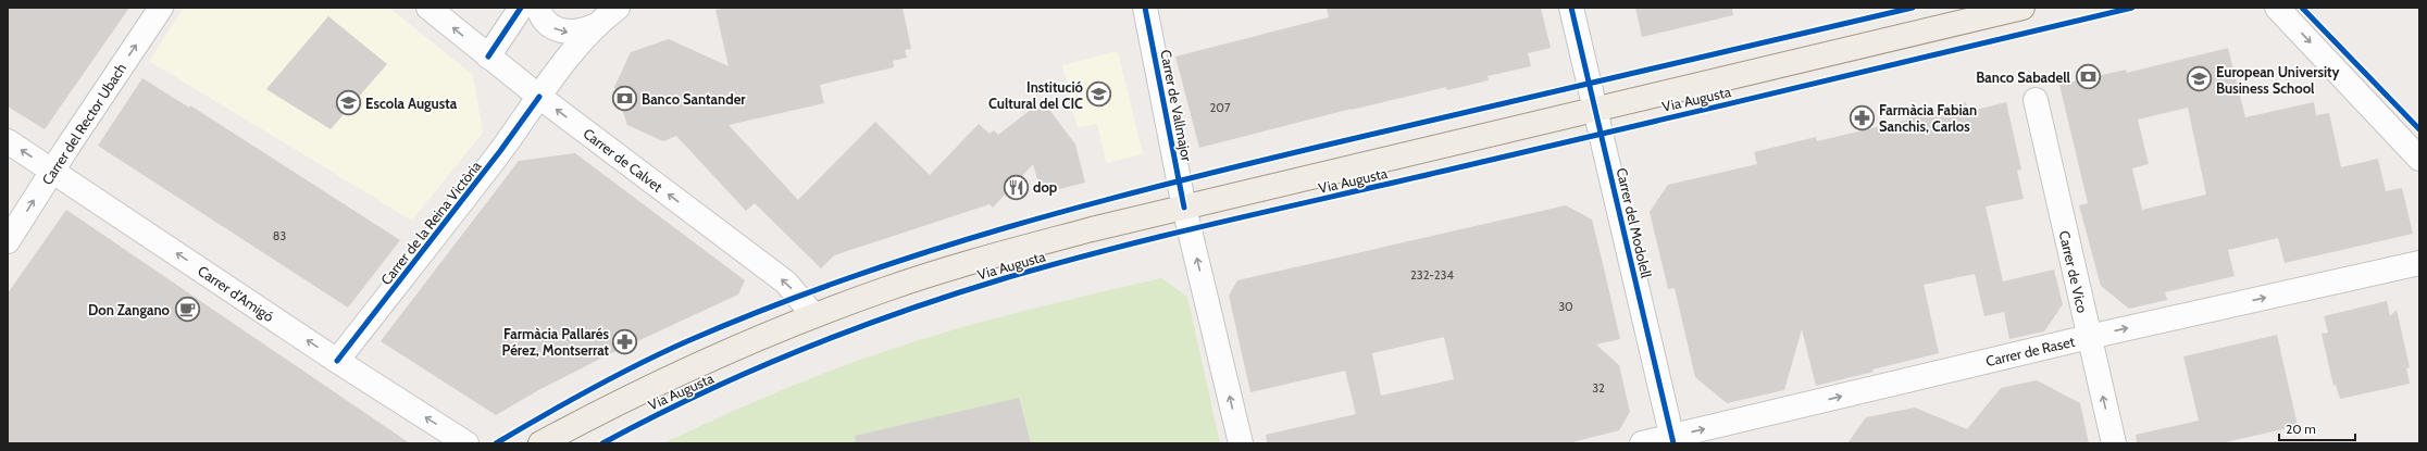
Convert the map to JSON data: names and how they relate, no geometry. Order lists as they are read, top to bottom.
{
  "streets": {
    "main road": ["Via Augusta"],
    "street": [
      "Carrer de Vallmajor",
      "Carrer del Rector Ubach",
      "Carrer de Calvet",
      "Carrer de la Reina Victòria",
      "Carrer del Modolell",
      "Carrer de Vico",
      "Carrer d'Amigó",
      "Carrer de Raset"
    ]
  },
  "crossings": [
    ["Via Augusta", "Carrer de Vallmajor"],
    ["Via Augusta", "Carrer de Calvet"],
    ["Via Augusta", "Carrer del Modolell"],
    ["Carrer del Rector Ubach", "Carrer d'Amigó"],
    ["Carrer de Calvet", "Carrer de la Reina Victòria"],
    ["Carrer de la Reina Victòria", "Carrer d'Amigó"],
    ["Carrer del Modolell", "Carrer de Raset"],
    ["Carrer de Vico", "Carrer de Raset"]
  ],
  "one_way": [
    "Carrer de Vallmajor",
    "Carrer del Rector Ubach",
    "Carrer de Calvet",
    "Carrer d'Amigó",
    "Carrer de Raset"
  ],
  "places": {
    "bank": ["Banco Sabadell", "Banco Santander"],
    "school or university": ["European University Business School", "Institució Cultural del CIC", "Escola Augusta"],
    "pharmacy": ["Farmàcia Fabian Sanchis, Carlos", "Farmàcia Pallarés Pérez, Montserrat"],
    "restaurant": ["dop"],
    "cafe": ["Don Zangano"]
  },
  "house_numbers": [
    "207",
    "83",
    "232-234",
    "30",
    "32"
  ],
  "scale_bar": "20 m"
}
